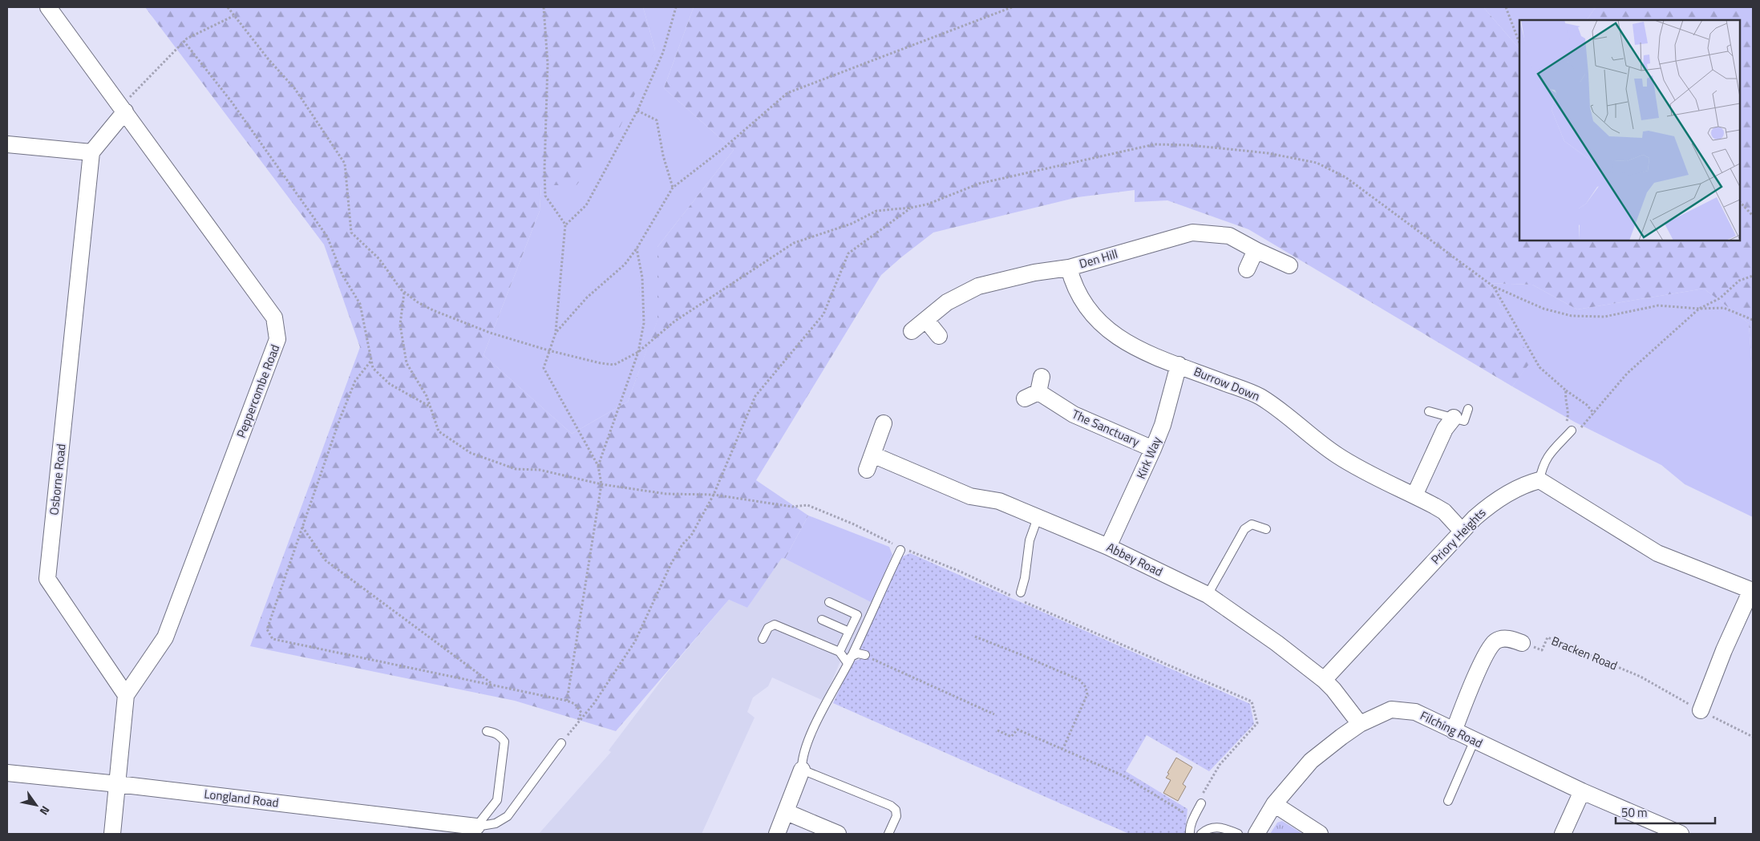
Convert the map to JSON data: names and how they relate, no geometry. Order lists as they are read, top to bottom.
{
  "streets": {
    "street": [
      "Den Hill",
      "Burrow Down",
      "Peppercombe Road",
      "The Sanctuary",
      "Kirk Way",
      "Osborne Road",
      "Priory Heights",
      "Abbey Road",
      "Filching Road",
      "Longland Road"
    ],
    "path": ["Bracken Road"]
  },
  "crossings": [
    ["Den Hill", "Burrow Down"],
    ["Burrow Down", "Kirk Way"],
    ["Burrow Down", "Priory Heights"],
    ["Peppercombe Road", "Osborne Road"],
    ["The Sanctuary", "Kirk Way"],
    ["Kirk Way", "Abbey Road"],
    ["Priory Heights", "Abbey Road"],
    ["Abbey Road", "Filching Road"]
  ],
  "scale_bar": "50 m",
  "north": "bottom right"
}
